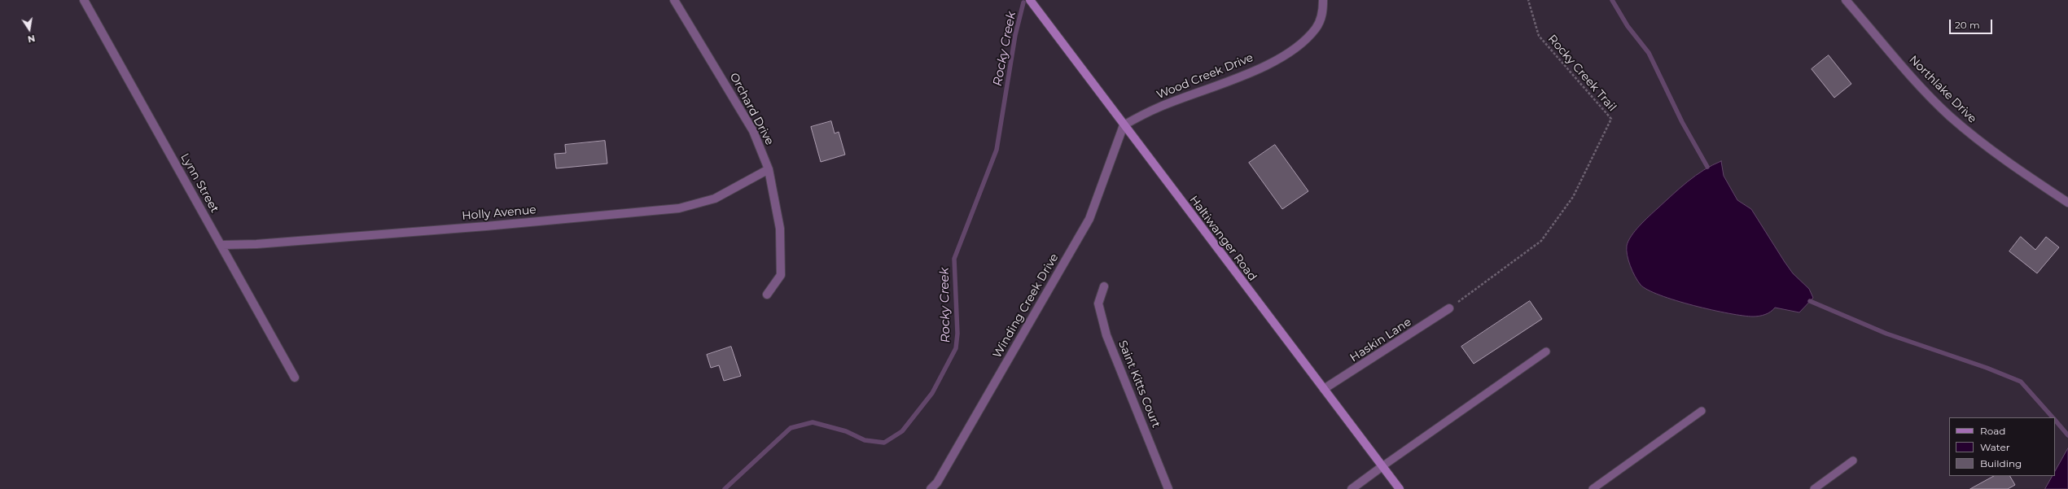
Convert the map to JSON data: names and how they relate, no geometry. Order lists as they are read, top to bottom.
{
  "streets": {
    "street": [
      "Wood Creek Drive",
      "Northlake Drive",
      "Orchard Drive",
      "Lynn Street",
      "Holly Avenue",
      "Haltiwanger Road",
      "Winding Creek Drive",
      "Haskin Lane",
      "Saint Kitts Court"
    ],
    "path": ["Rocky Creek Trail"]
  },
  "crossings": [
    ["Rocky Creek Trail", "Haskin Lane"],
    ["Wood Creek Drive", "Haltiwanger Road"],
    ["Wood Creek Drive", "Winding Creek Drive"],
    ["Orchard Drive", "Holly Avenue"],
    ["Lynn Street", "Holly Avenue"],
    ["Haltiwanger Road", "Winding Creek Drive"],
    ["Haltiwanger Road", "Haskin Lane"]
  ],
  "water": ["Rocky Creek"],
  "legend": ["Road", "Water", "Building"],
  "scale_bar": "20 m",
  "north": "bottom"
}
